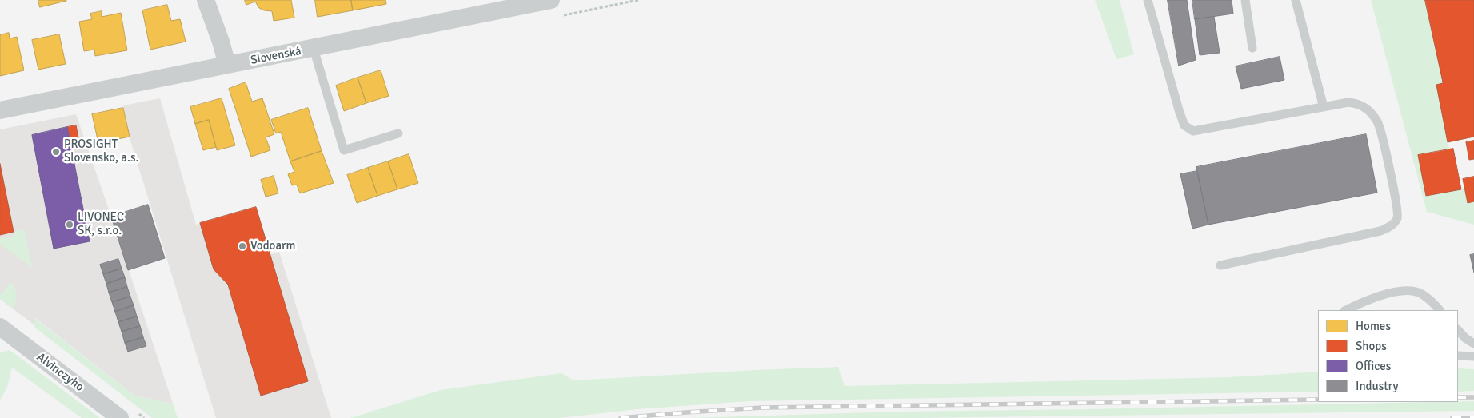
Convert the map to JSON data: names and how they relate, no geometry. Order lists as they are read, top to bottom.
{
  "streets": {
    "street": ["Slovenská", "Alvinczyho"]
  },
  "places": ["PROSIGHT Slovensko, a.s.", "LIVONEC SK, s.r.o.", "Vodoarm"],
  "legend": [
    "Homes",
    "Shops",
    "Offices",
    "Industry"
  ]
}
